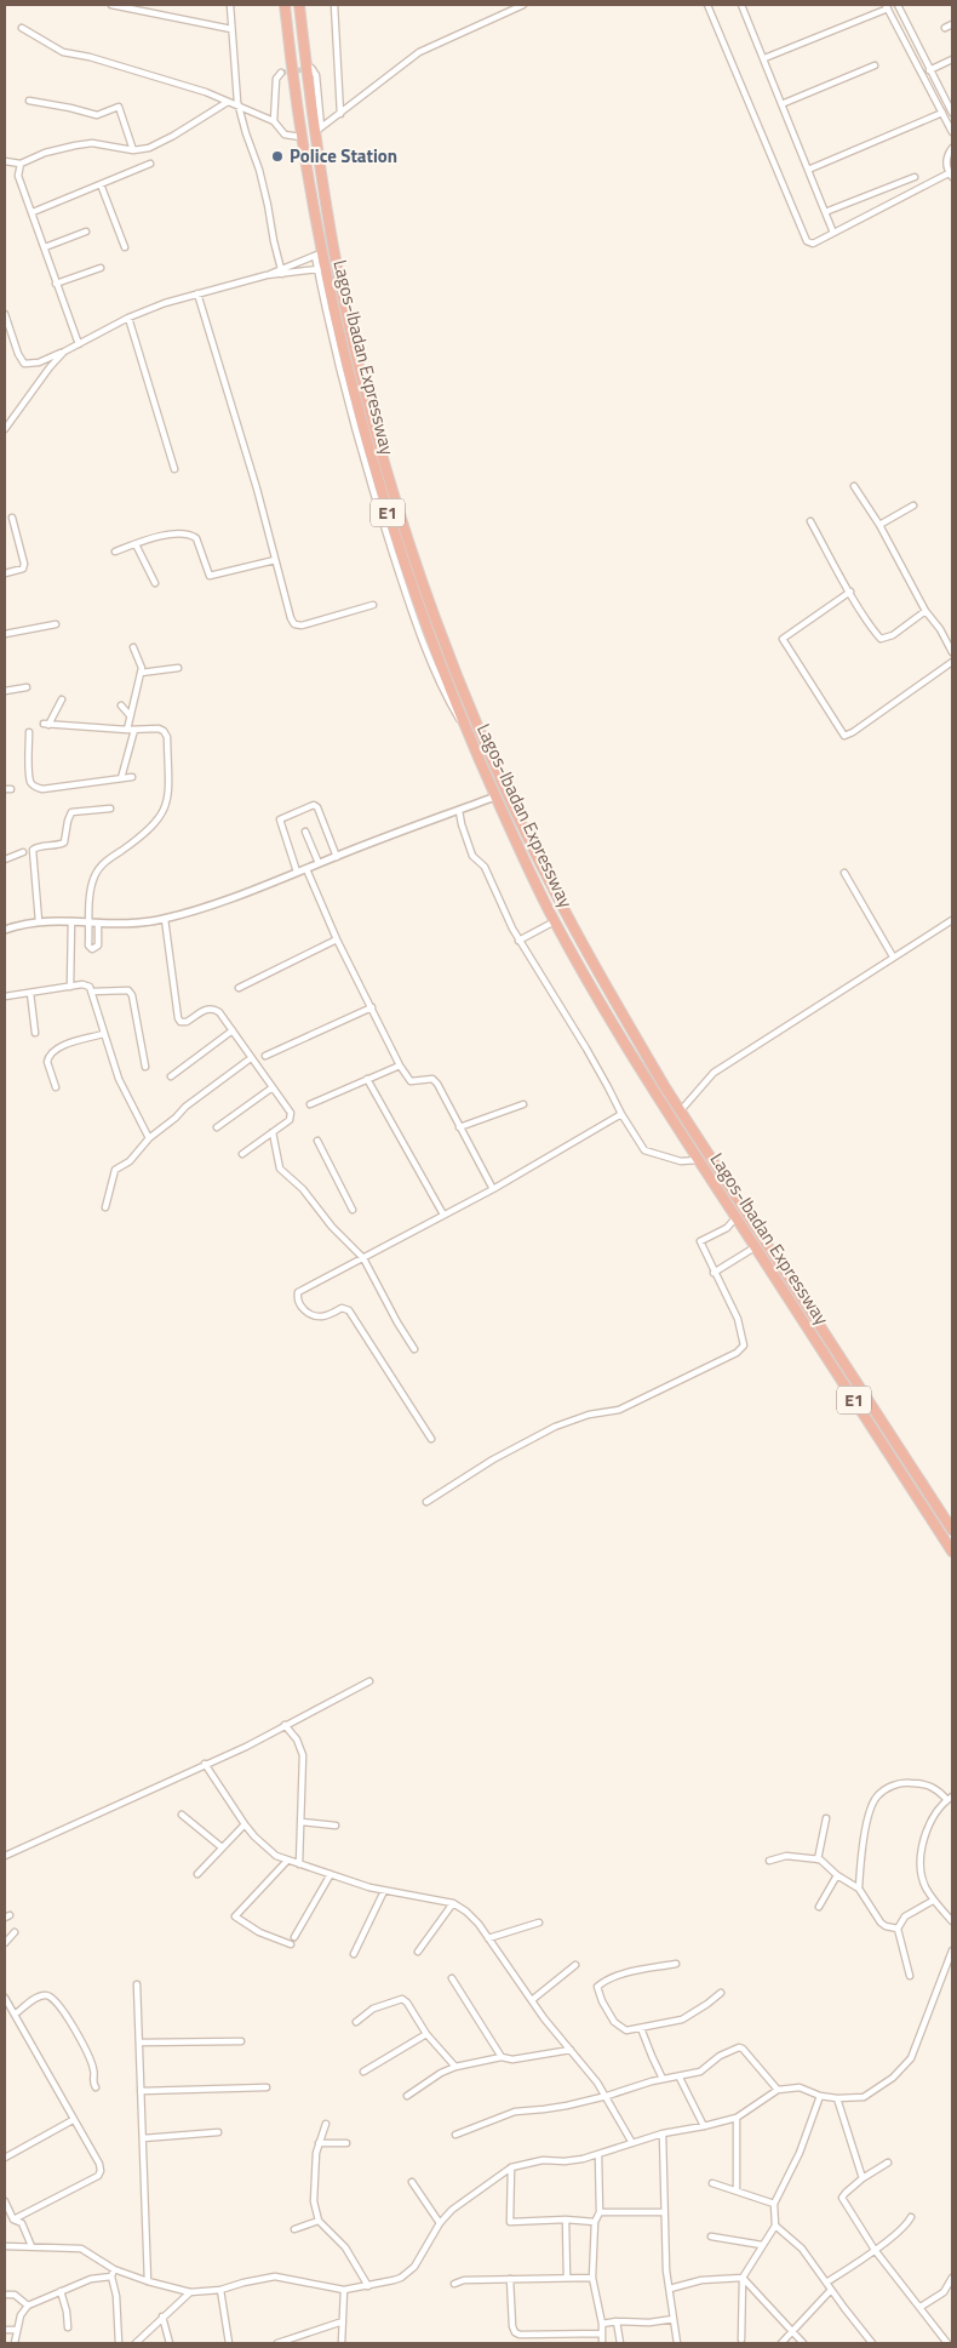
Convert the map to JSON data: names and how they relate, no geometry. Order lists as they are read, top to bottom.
{
  "streets": {
    "highway": ["Lagos-Ibadan Expressway", "E1"]
  },
  "places": ["Police Station"]
}
